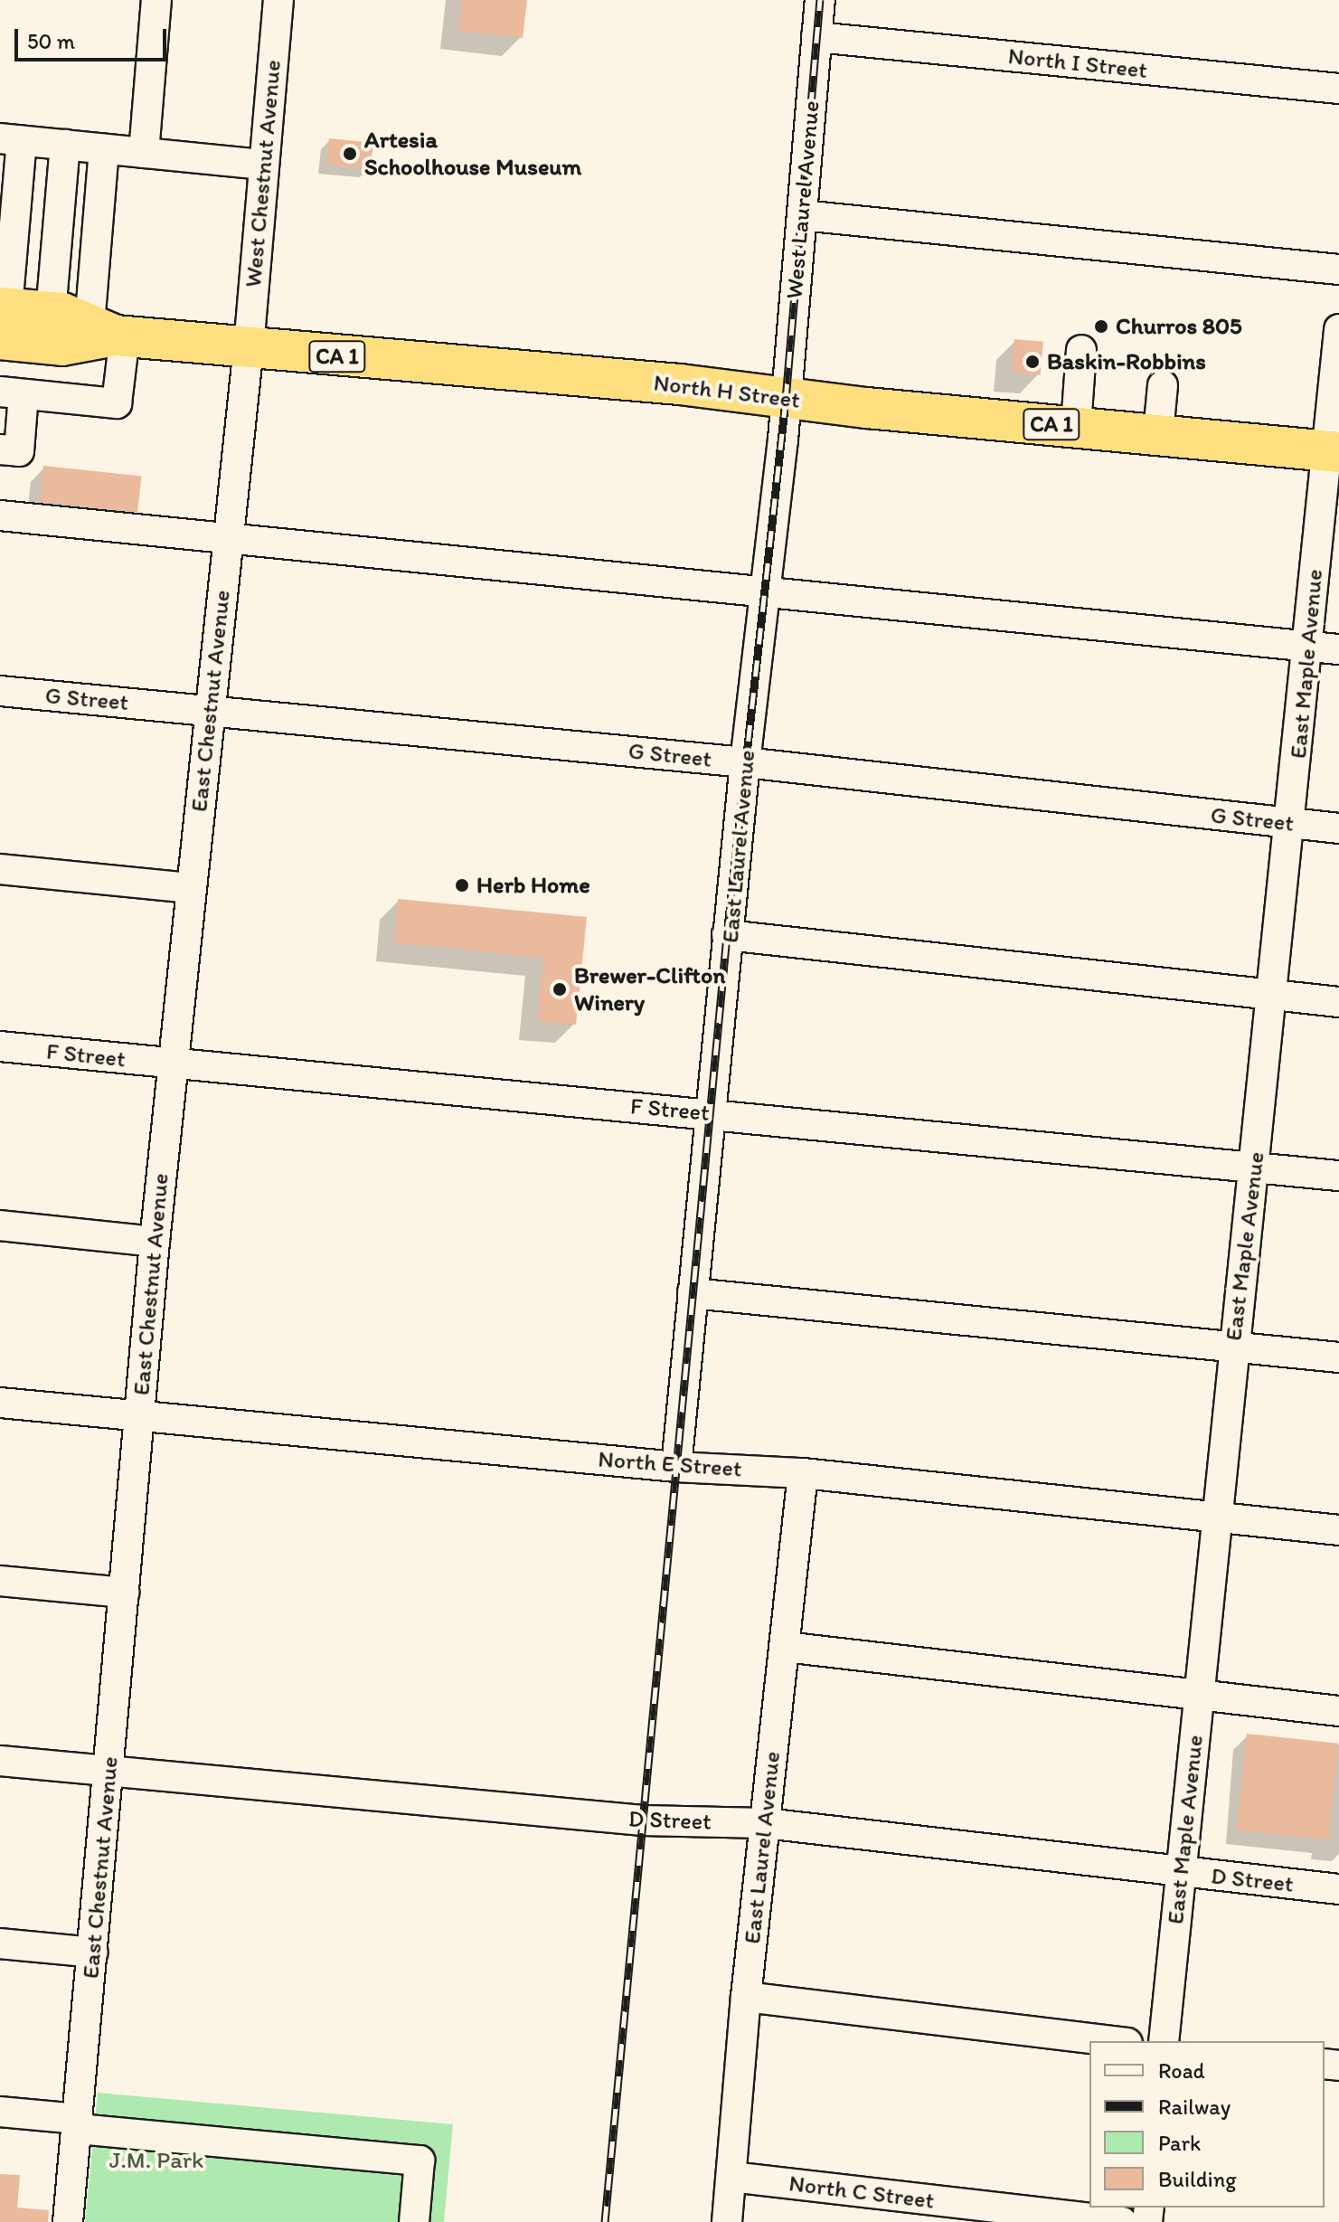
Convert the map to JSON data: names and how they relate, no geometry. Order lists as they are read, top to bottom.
{
  "streets": {
    "highway": ["CA 1", "North H Street"],
    "street": [
      "North I Street",
      "West Chestnut Avenue",
      "West Laurel Avenue",
      "East Maple Avenue",
      "G Street",
      "East Chestnut Avenue",
      "East Laurel Avenue",
      "F Street",
      "North E Street",
      "D Street",
      "North C Street"
    ]
  },
  "crossings": [
    ["North I Street", "West Laurel Avenue"],
    ["West Chestnut Avenue", "North H Street"],
    ["West Chestnut Avenue", "East Chestnut Avenue"],
    ["West Laurel Avenue", "North H Street"],
    ["West Laurel Avenue", "East Laurel Avenue"],
    ["North H Street", "East Maple Avenue"],
    ["North H Street", "East Chestnut Avenue"],
    ["North H Street", "East Laurel Avenue"],
    ["East Maple Avenue", "G Street"],
    ["East Maple Avenue", "F Street"],
    ["East Maple Avenue", "North E Street"],
    ["East Maple Avenue", "D Street"],
    ["G Street", "East Chestnut Avenue"],
    ["G Street", "East Laurel Avenue"],
    ["East Chestnut Avenue", "F Street"],
    ["East Chestnut Avenue", "North E Street"],
    ["East Chestnut Avenue", "D Street"],
    ["East Laurel Avenue", "F Street"],
    ["East Laurel Avenue", "North E Street"],
    ["East Laurel Avenue", "D Street"],
    ["East Laurel Avenue", "North C Street"]
  ],
  "parks": ["J.M. Park"],
  "places": [
    "Artesia Schoolhouse Museum",
    "Churros 805",
    "Baskin-Robbins",
    "Herb Home",
    "Brewer-Clifton Winery"
  ],
  "legend": [
    "Road",
    "Railway",
    "Park",
    "Building"
  ],
  "scale_bar": "50 m"
}
